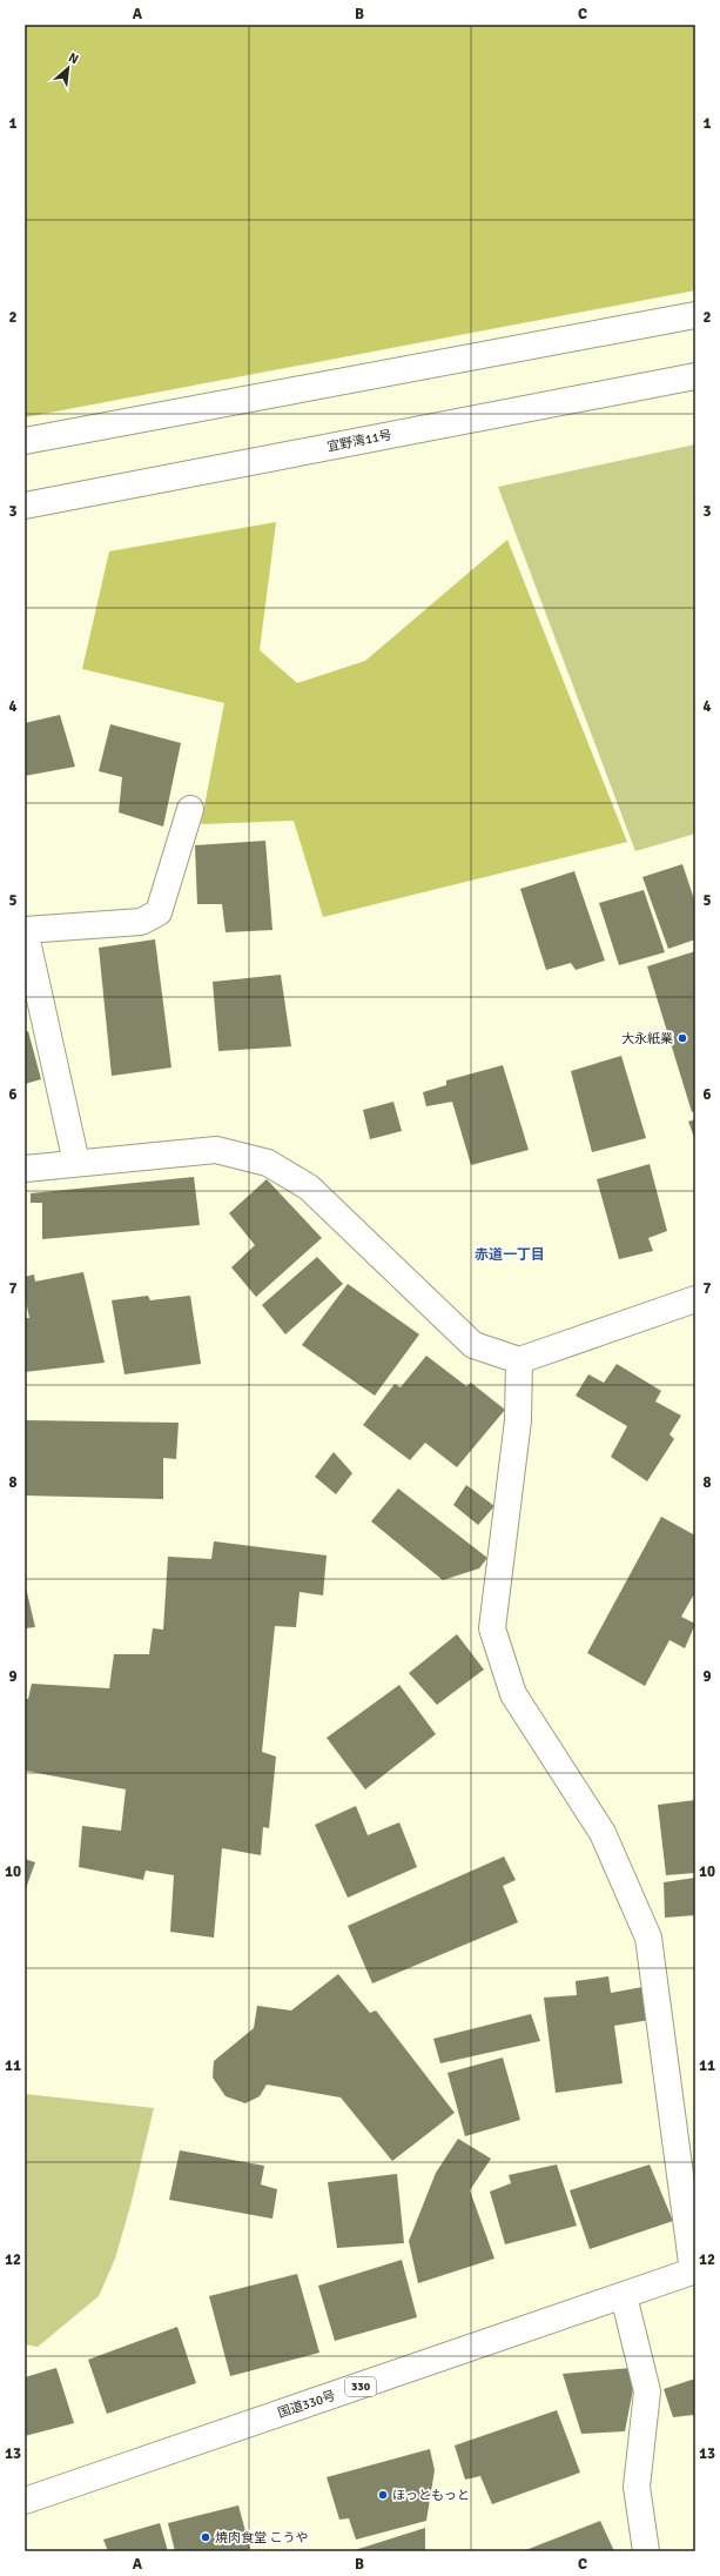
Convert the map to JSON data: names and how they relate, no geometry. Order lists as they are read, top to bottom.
{
  "streets": {
    "main road": ["宜野湾11号", "330", "国道330号"]
  },
  "districts": ["赤道一丁目"],
  "places": ["大永紙業", "ほっともっと", "焼肉食堂 こうや"],
  "north": "top right",
  "grid": {
    "columns": ["A", "B", "C"],
    "rows": [
      "1",
      "2",
      "3",
      "4",
      "5",
      "6",
      "7",
      "8",
      "9",
      "10",
      "11",
      "12",
      "13"
    ]
  }
}
